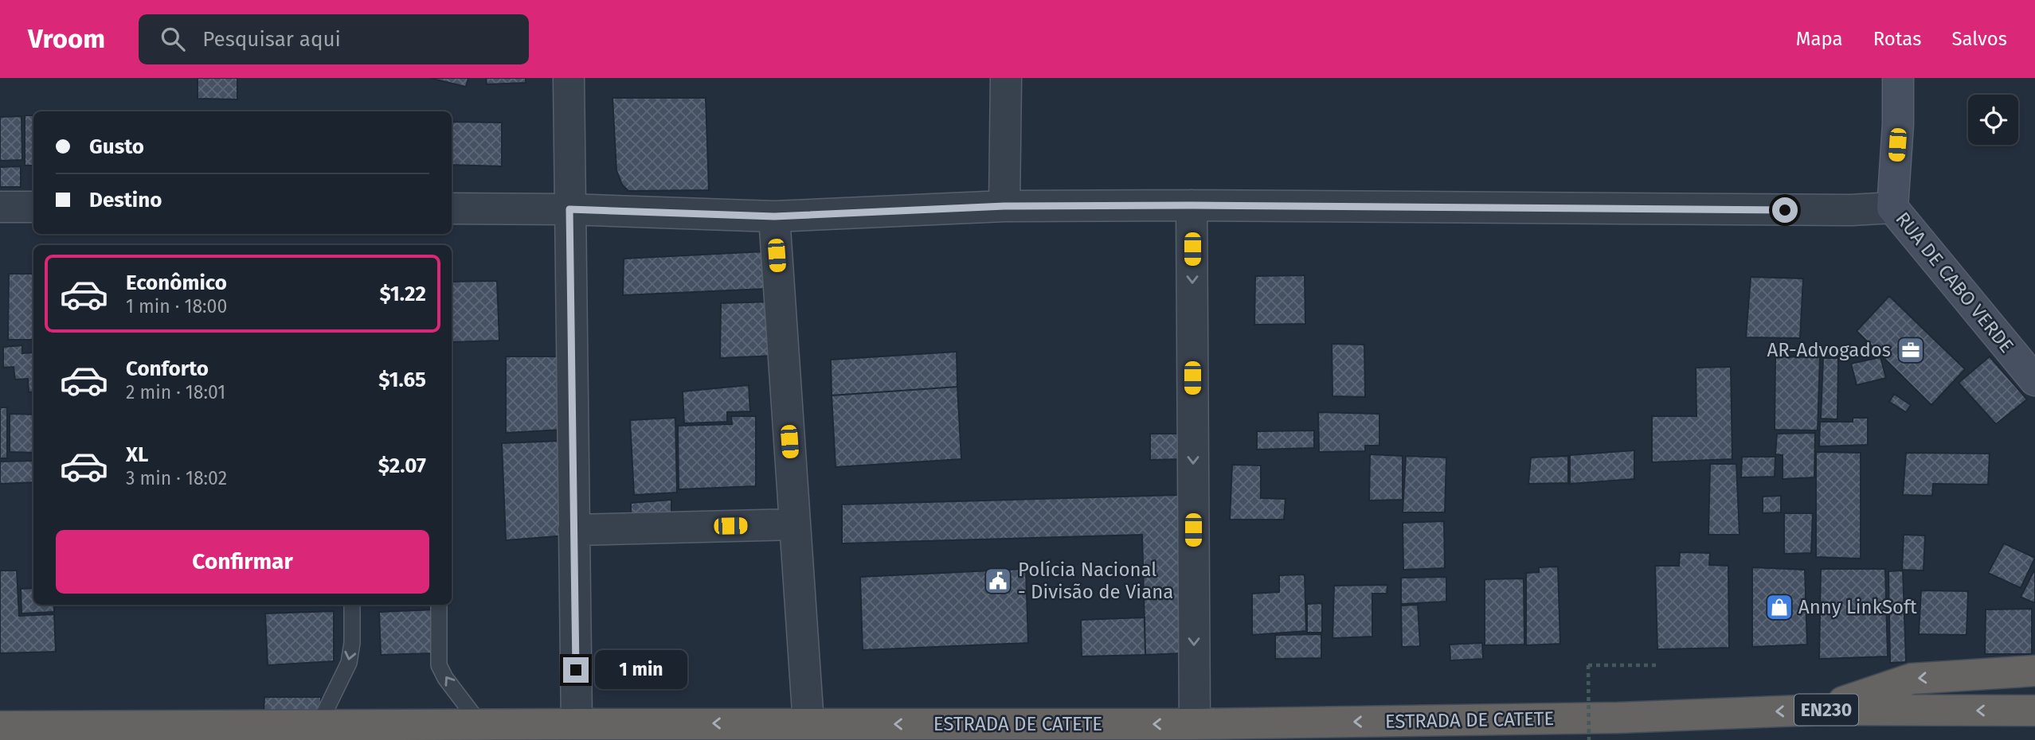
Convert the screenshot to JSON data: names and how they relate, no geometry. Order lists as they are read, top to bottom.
{
  "streets": {
    "highway": ["EN230", "ESTRADA DE CATETE"],
    "main road": ["RUA DE CABO VERDE"]
  },
  "one_way": ["ESTRADA DE CATETE"],
  "places": {
    "office": ["AR-Advogados"],
    "public building": ["Polícia Nacional - Divisão de Viana"],
    "shop": ["Anny LinkSoft"]
  },
  "page": {
    "header": "Vroom",
    "search": "Pesquisar aqui",
    "nav": ["Mapa", "Rotas", "Salvos"],
    "banner": ["Gusto", "Destino"],
    "list": [
      {
        "name": "Econômico",
        "note": "1 min · 18:00",
        "value": "$1.22"
      },
      {
        "name": "Conforto",
        "note": "2 min · 18:01",
        "value": "$1.65"
      },
      {
        "name": "XL",
        "note": "3 min · 18:02",
        "value": "$2.07"
      }
    ],
    "buttons": "Confirmar",
    "bubble": "1 min"
  }
}
